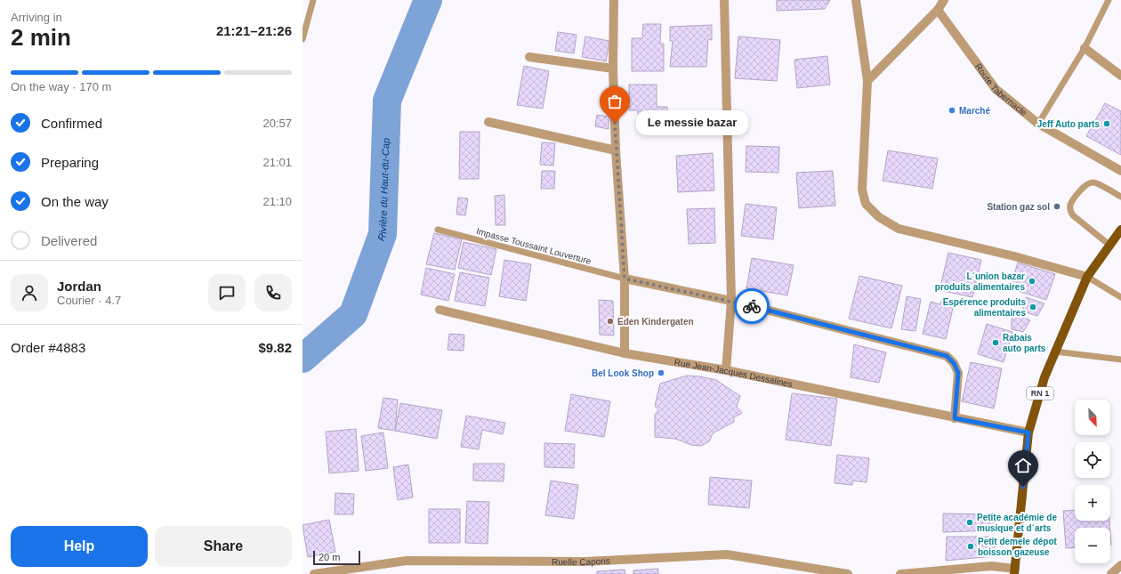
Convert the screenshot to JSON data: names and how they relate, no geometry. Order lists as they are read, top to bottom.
{
  "streets": {
    "main road": ["RN 1"],
    "street": ["Route Tabernacle", "Rue Jean-Jacques Dessalines", "Ruelle Caporis"],
    "lane": ["Impasse Toussaint Louverture"]
  },
  "crossings": [
    ["Rue Jean-Jacques Dessalines", "RN 1"]
  ],
  "water": ["Rivière du Haut-du-Cap"],
  "places": [
    "Marché",
    "Le messie bazar",
    "Jeff Auto parts",
    "Station gaz sol",
    "L´union bazar produits alimentaires",
    "Espérence produits alimentaires",
    "Eden Kindergaten",
    "Rabais auto parts",
    "Bel Look Shop",
    "Petite académie de musique et d´arts",
    "Petit demele dépot boisson gazeuse"
  ],
  "scale_bar": "20 m",
  "north": "bottom right",
  "page": {
    "heading": ["2 min", "Arriving in", "21:21–21:26"],
    "panel": [
      "Jordan",
      "Courier · 4.7",
      "Order #4883",
      "$9.82"
    ],
    "bar": "On the way · 170 m",
    "list": [
      ["Confirmed", "20:57"],
      ["Preparing", "21:01"],
      ["On the way", "21:10"],
      "Delivered"
    ],
    "bubble": "Le messie bazar",
    "map_buttons": ["+", "−"],
    "buttons": ["Help", "Share"],
    "scale": "20 m"
  }
}
